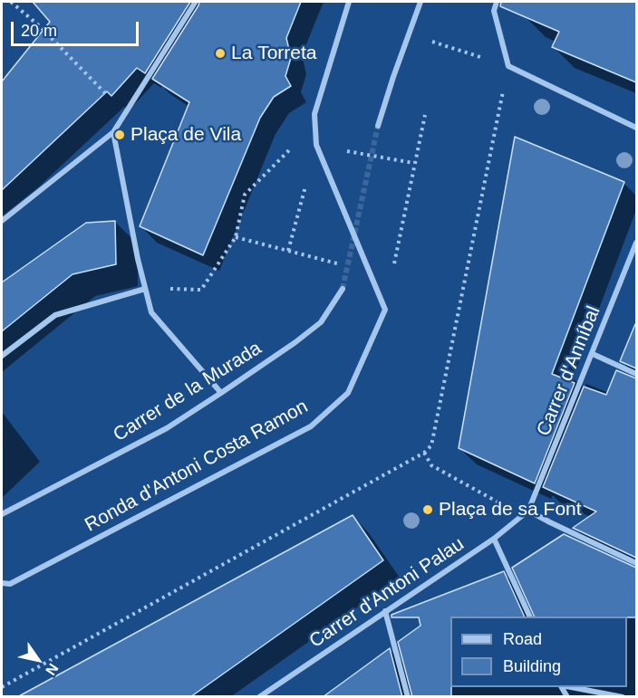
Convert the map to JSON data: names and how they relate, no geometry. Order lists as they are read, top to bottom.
{
  "streets": {
    "street": [
      "Carrer d'Anníbal",
      "Carrer de la Murada",
      "Ronda d'Antoni Costa Ramon",
      "Carrer d'Antoni Palau"
    ]
  },
  "crossings": [
    ["Carrer d'Anníbal", "Carrer d'Antoni Palau"]
  ],
  "places": ["La Torreta", "Plaça de Vila", "Plaça de sa Font"],
  "legend": ["Road", "Building"],
  "scale_bar": "20 m",
  "north": "bottom right"
}
